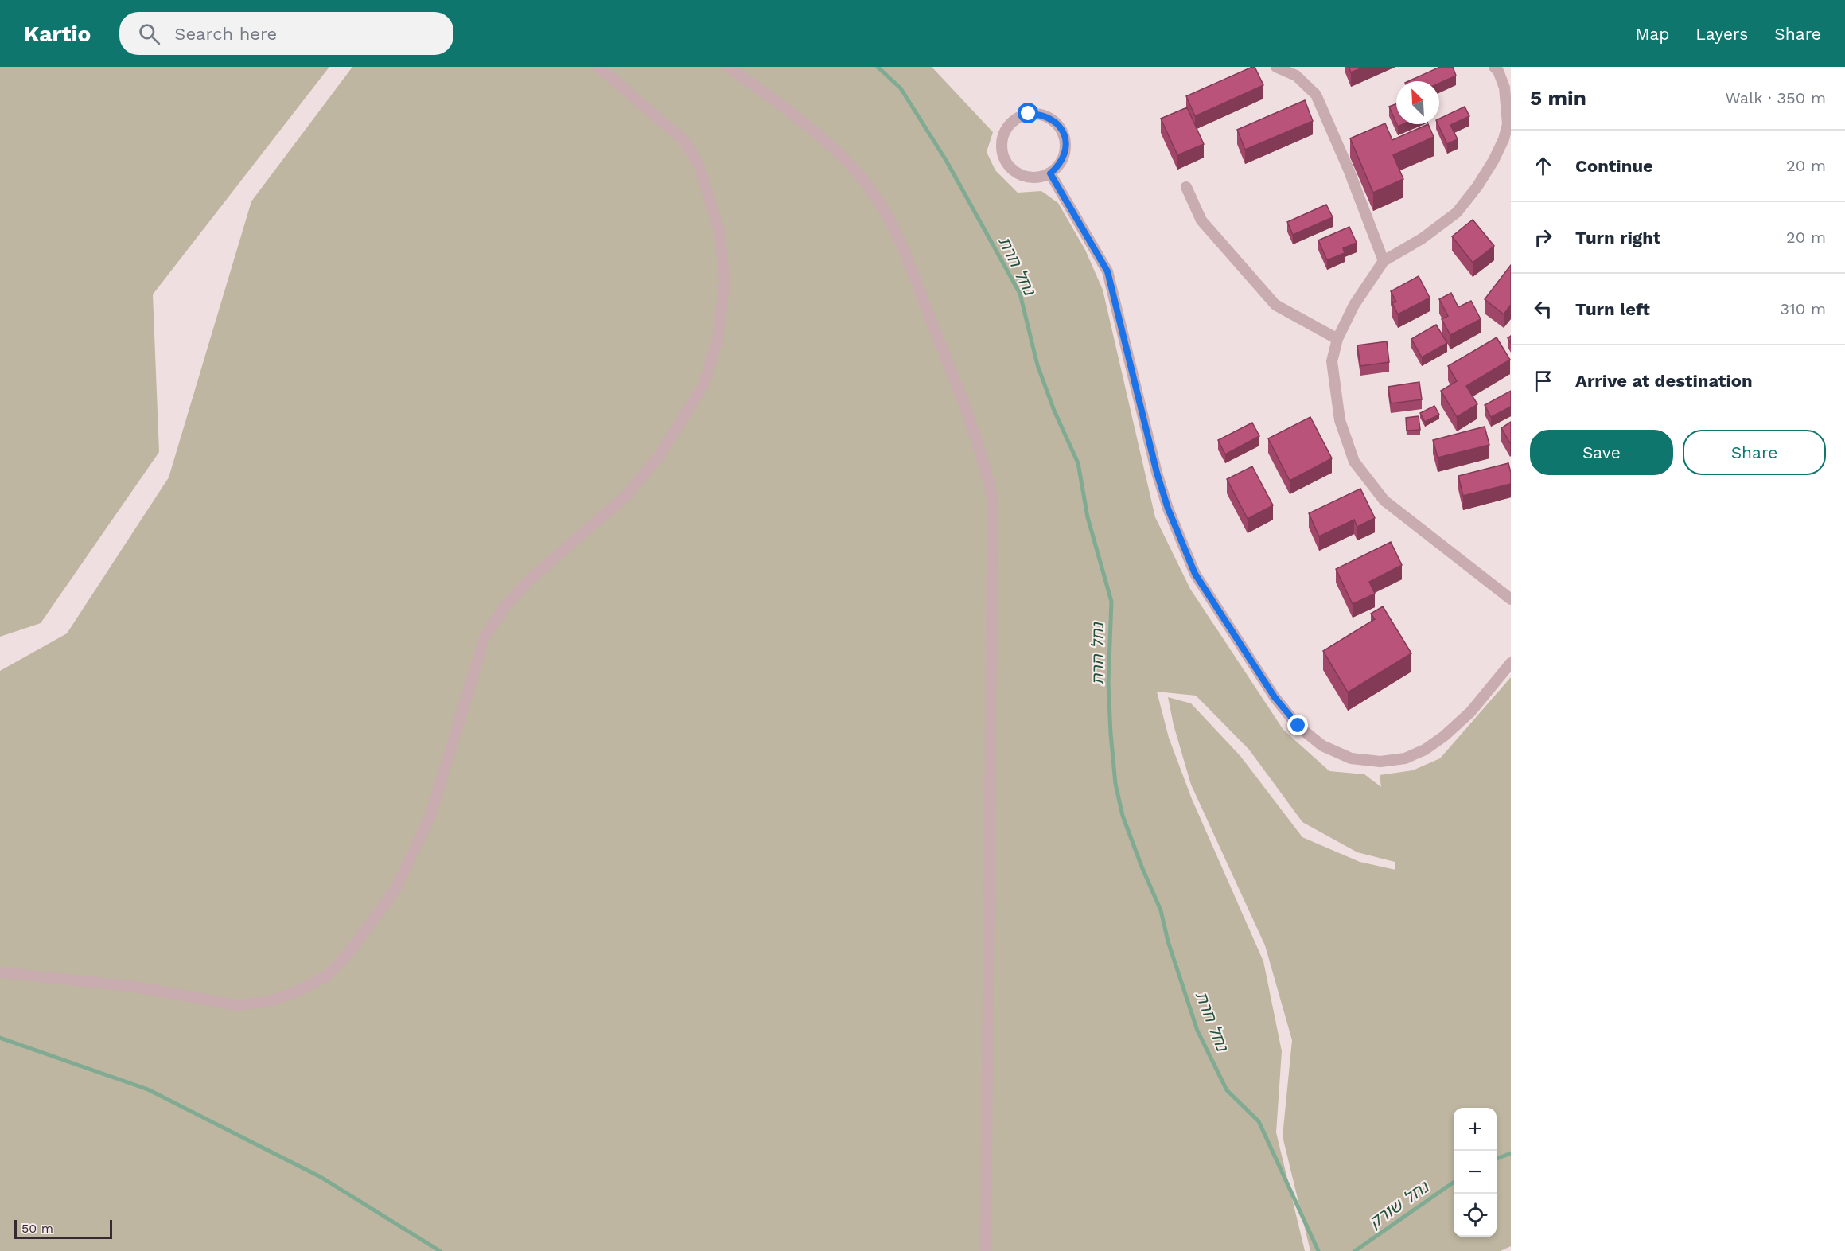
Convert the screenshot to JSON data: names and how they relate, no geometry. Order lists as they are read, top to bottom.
{
  "water": ["נחל חרת", "נחל שורק"],
  "scale_bar": "50 m",
  "north": "top left",
  "page": {
    "header": "Kartio",
    "search": "Search here",
    "nav": ["Map", "Layers", "Share"],
    "heading": ["5 min", "Walk · 350 m"],
    "list": [
      ["Continue", "20 m"],
      ["Turn right", "20 m"],
      ["Turn left", "310 m"],
      "Arrive at destination"
    ],
    "buttons": ["Save", "Share"],
    "map_buttons": ["+", "−"],
    "scale": "50 m"
  }
}
